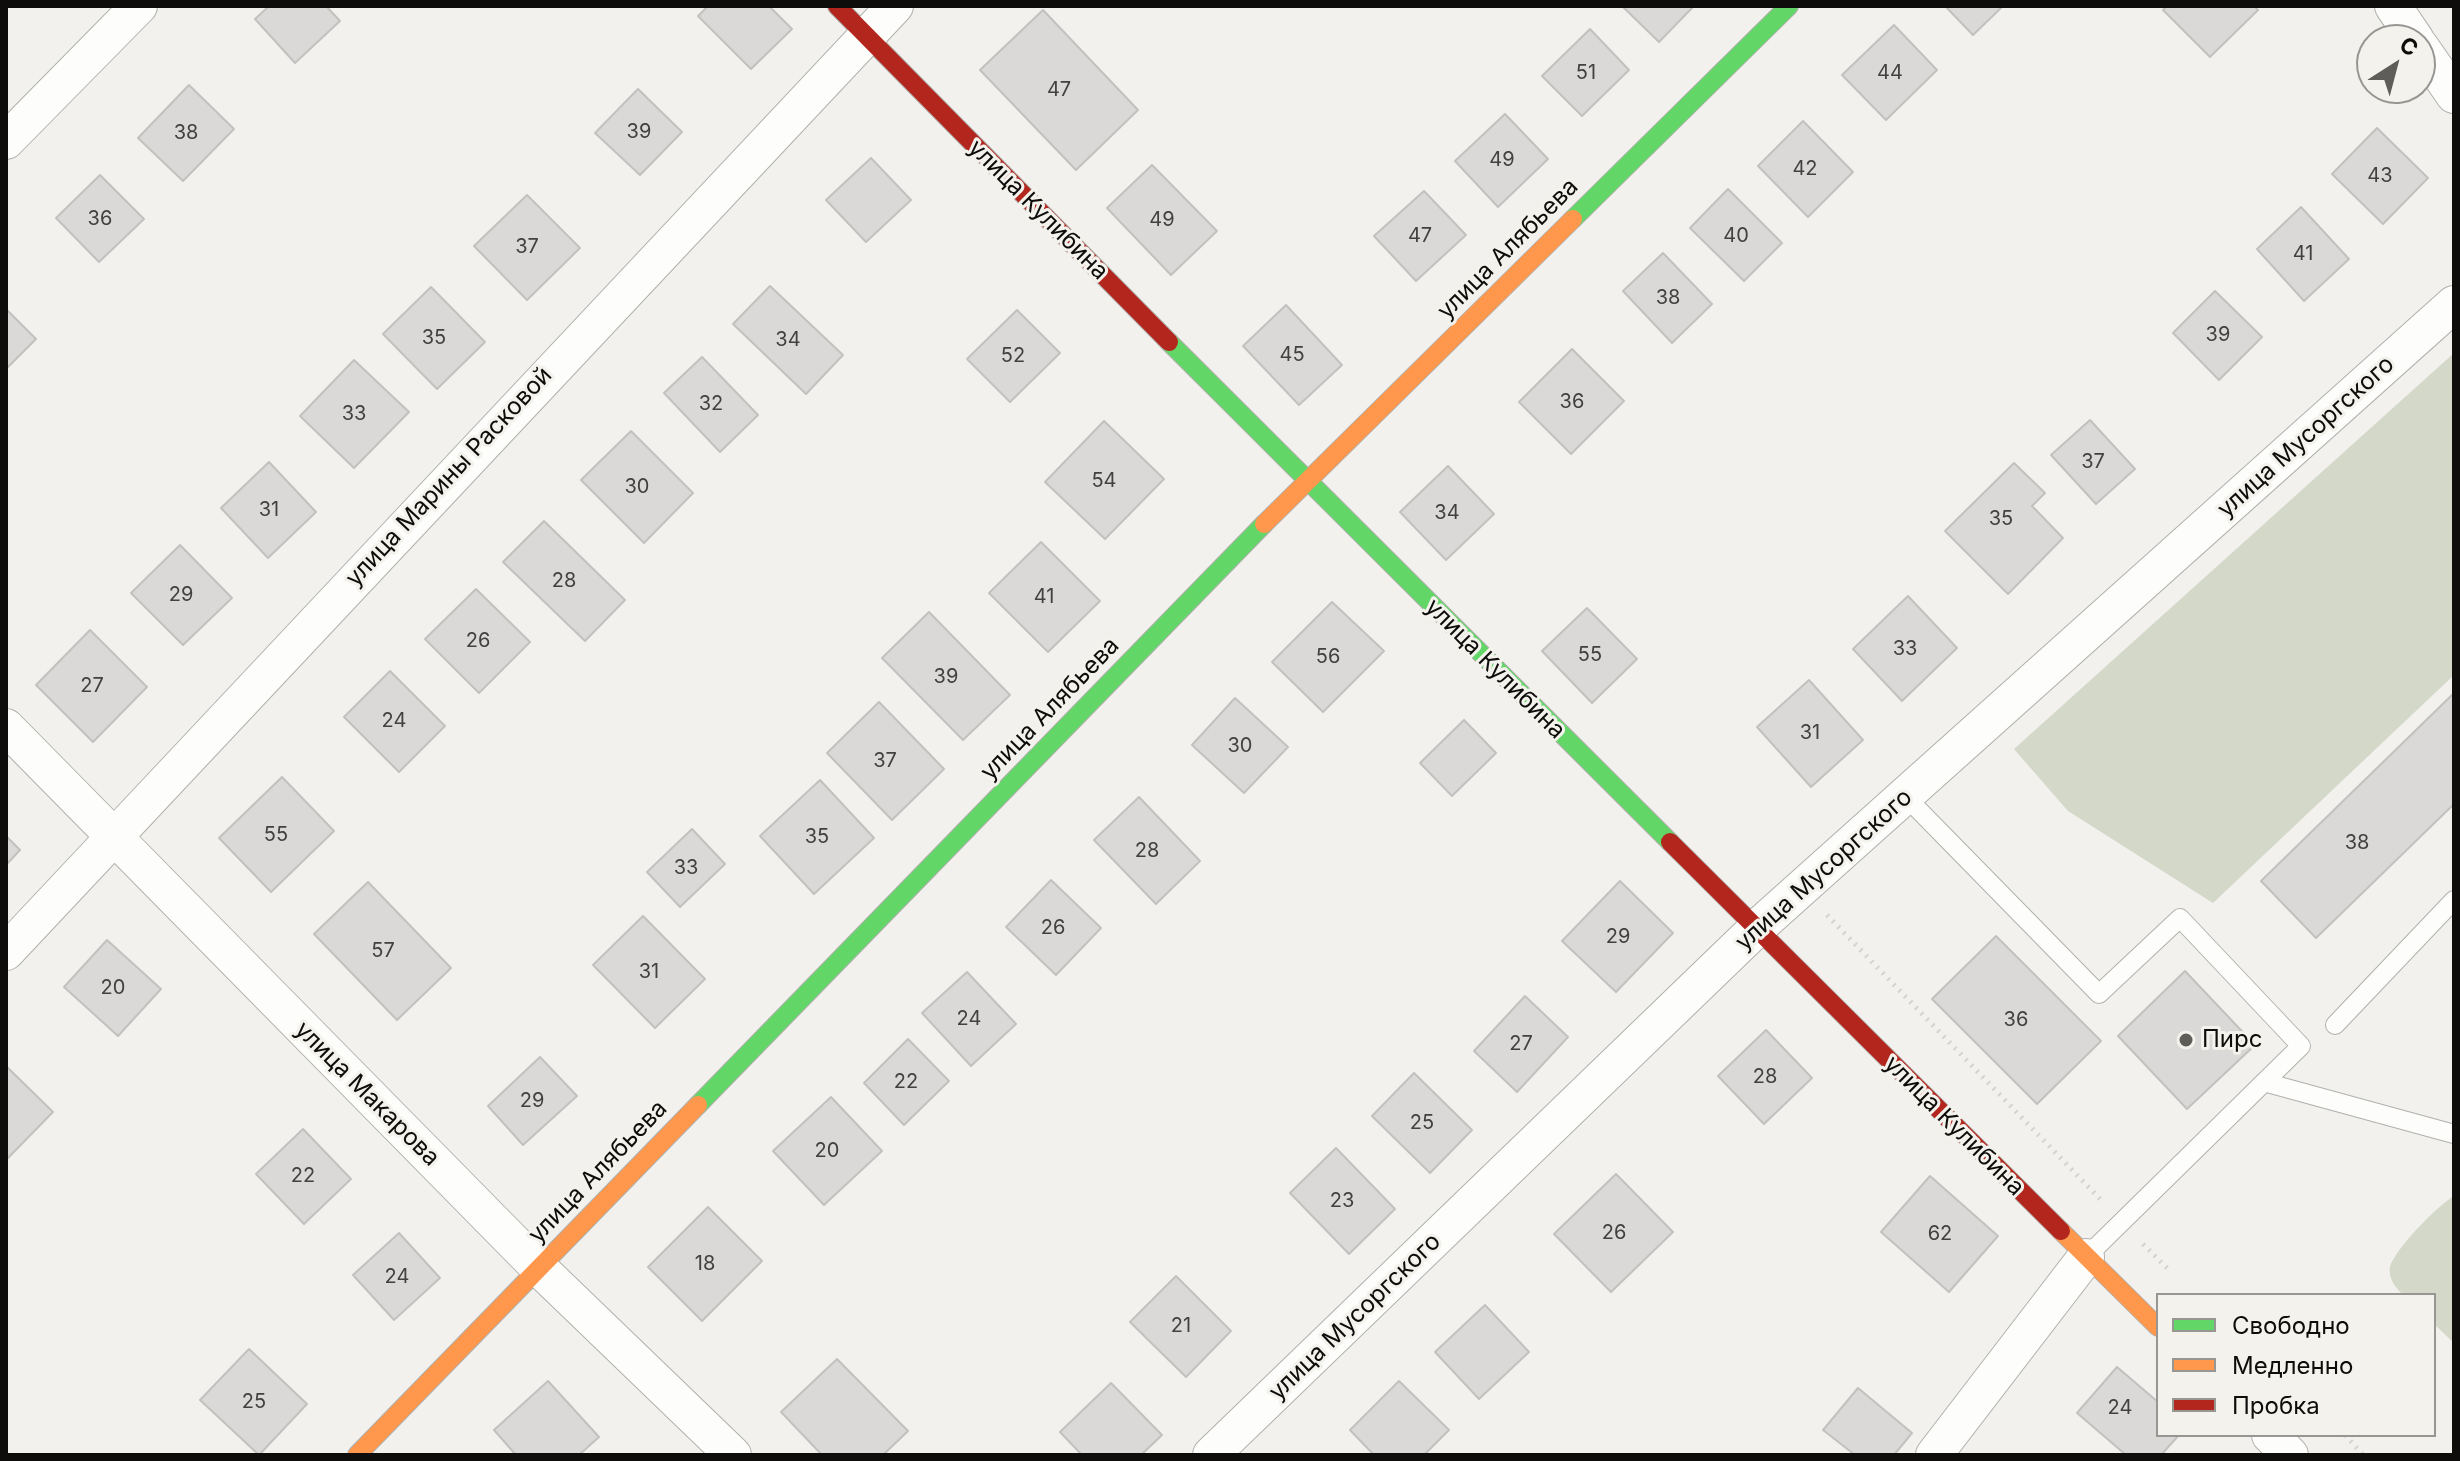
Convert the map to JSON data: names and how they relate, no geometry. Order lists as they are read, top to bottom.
{
  "streets": {
    "street": [
      "улица Кулибина",
      "улица Алябьева",
      "улица Мусоргского",
      "улица Марины Расковой",
      "улица Макарова"
    ]
  },
  "crossings": [
    ["улица Кулибина", "улица Алябьева"],
    ["улица Кулибина", "улица Мусоргского"],
    ["улица Кулибина", "улица Марины Расковой"],
    ["улица Алябьева", "улица Макарова"],
    ["улица Марины Расковой", "улица Макарова"]
  ],
  "places": ["Пирс"],
  "house_numbers": [
    "51",
    "44",
    "47",
    "39",
    "38",
    "49",
    "42",
    "43",
    "36",
    "49",
    "47",
    "40",
    "37",
    "41",
    "38",
    "39",
    "35",
    "34",
    "45",
    "52",
    "36",
    "32",
    "33",
    "37",
    "54",
    "30",
    "31",
    "34",
    "35",
    "28",
    "29",
    "41",
    "26",
    "33",
    "55",
    "56",
    "39",
    "27",
    "24",
    "31",
    "30",
    "37",
    "55",
    "35",
    "38",
    "28",
    "33",
    "26",
    "29",
    "57",
    "31",
    "20",
    "24",
    "36",
    "27",
    "28",
    "22",
    "29",
    "25",
    "20",
    "22",
    "23",
    "26",
    "62",
    "18",
    "24",
    "21",
    "25",
    "24"
  ],
  "legend": ["Свободно", "Медленно", "Пробка"],
  "north": "top right"
}
